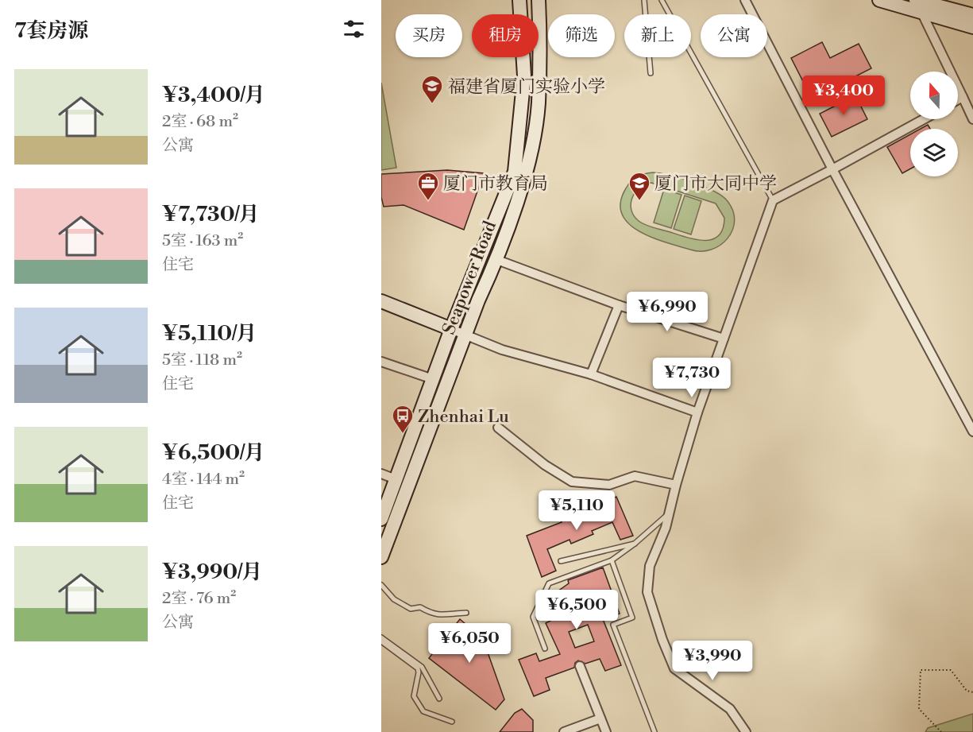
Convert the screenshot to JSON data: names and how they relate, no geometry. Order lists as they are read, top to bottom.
{
  "streets": {
    "main road": ["Seapower Road"]
  },
  "places": {
    "school or university": ["福建省厦门实验小学", "厦门市大同中学"],
    "office": ["厦门市教育局"],
    "bus stop": ["Zhenhai Lu"]
  },
  "north": "top",
  "page": {
    "heading": "7套房源",
    "chip": [
      "买房",
      "租房",
      "筛选",
      "新上",
      "公寓"
    ],
    "list": [
      {
        "name": "¥3,400/月",
        "note": "2室 · 68 m² · 公寓"
      },
      {
        "name": "¥7,730/月",
        "note": "5室 · 163 m² · 住宅"
      },
      {
        "name": "¥5,110/月",
        "note": "5室 · 118 m² · 住宅"
      },
      {
        "name": "¥6,500/月",
        "note": "4室 · 144 m² · 住宅"
      },
      {
        "name": "¥3,990/月",
        "note": "2室 · 76 m² · 公寓"
      }
    ],
    "price": [
      "¥3,400",
      "¥6,990",
      "¥7,730",
      "¥5,110",
      "¥6,500",
      "¥6,050",
      "¥3,990"
    ]
  }
}
